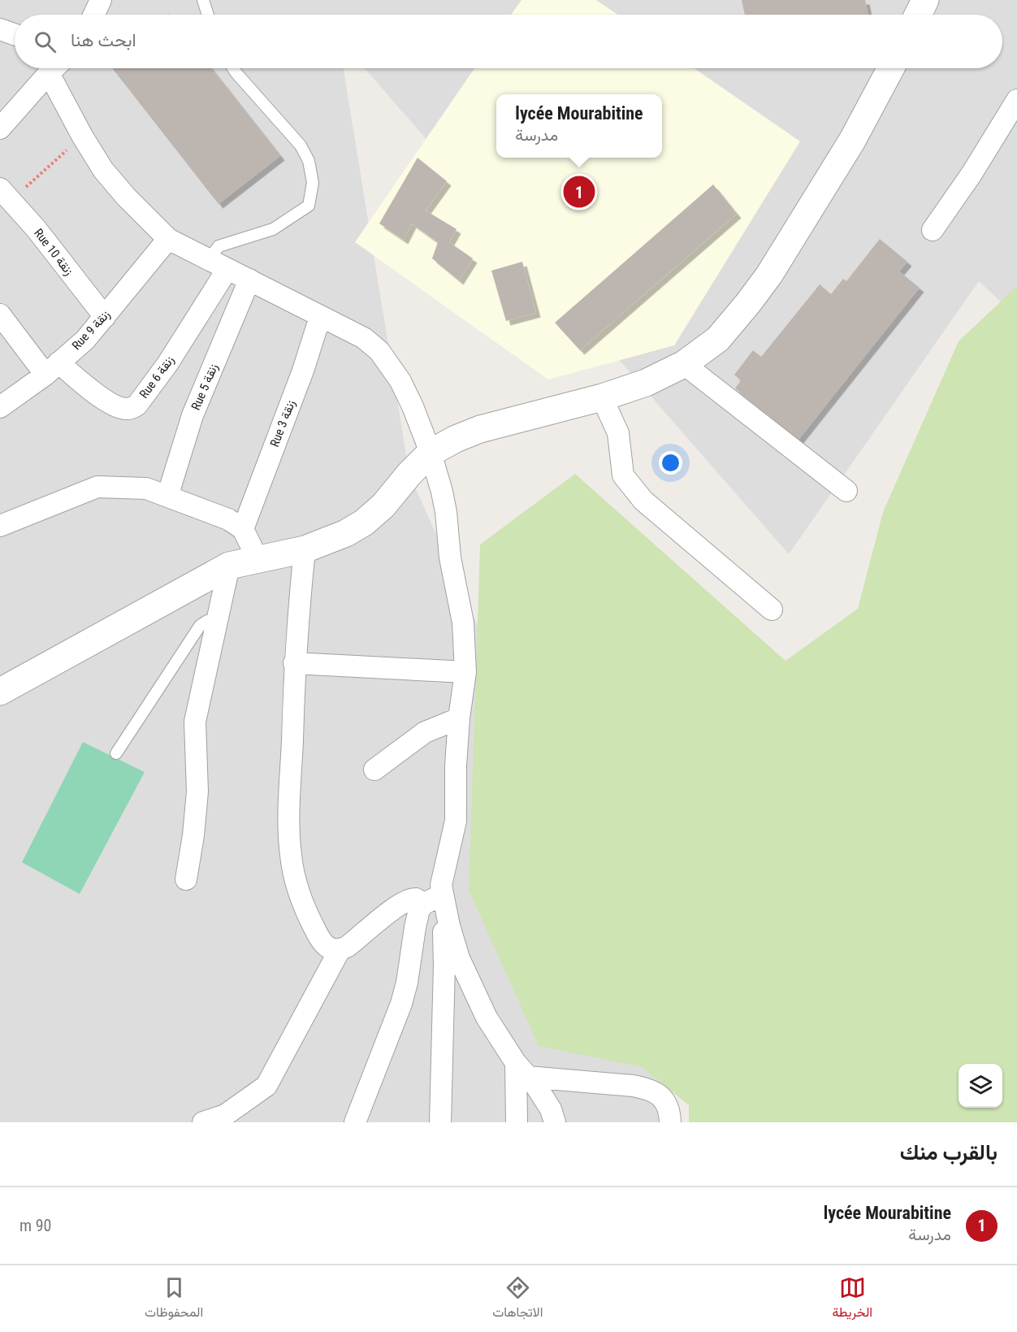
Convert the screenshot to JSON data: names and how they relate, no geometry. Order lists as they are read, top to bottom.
{
  "streets": {
    "street": [
      "Rue 10 زنقة",
      "Rue 9 زنقة",
      "Rue 6 زنقة",
      "Rue 5 زنقة",
      "Rue 3 زنقة"
    ]
  },
  "crossings": [
    ["Rue 10 زنقة", "Rue 9 زنقة"],
    ["Rue 9 زنقة", "Rue 6 زنقة"]
  ],
  "page": {
    "search": "ابحث هنا",
    "popup": ["lycée Mourabitine", "مدرسة"],
    "pins": "1",
    "heading": "بالقرب منك",
    "list": [
      {
        "mark": "1",
        "name": "lycée Mourabitine",
        "note": "مدرسة",
        "value": "90 m"
      }
    ],
    "nav": ["الخريطة", "الاتجاهات", "المحفوظات"]
  }
}
